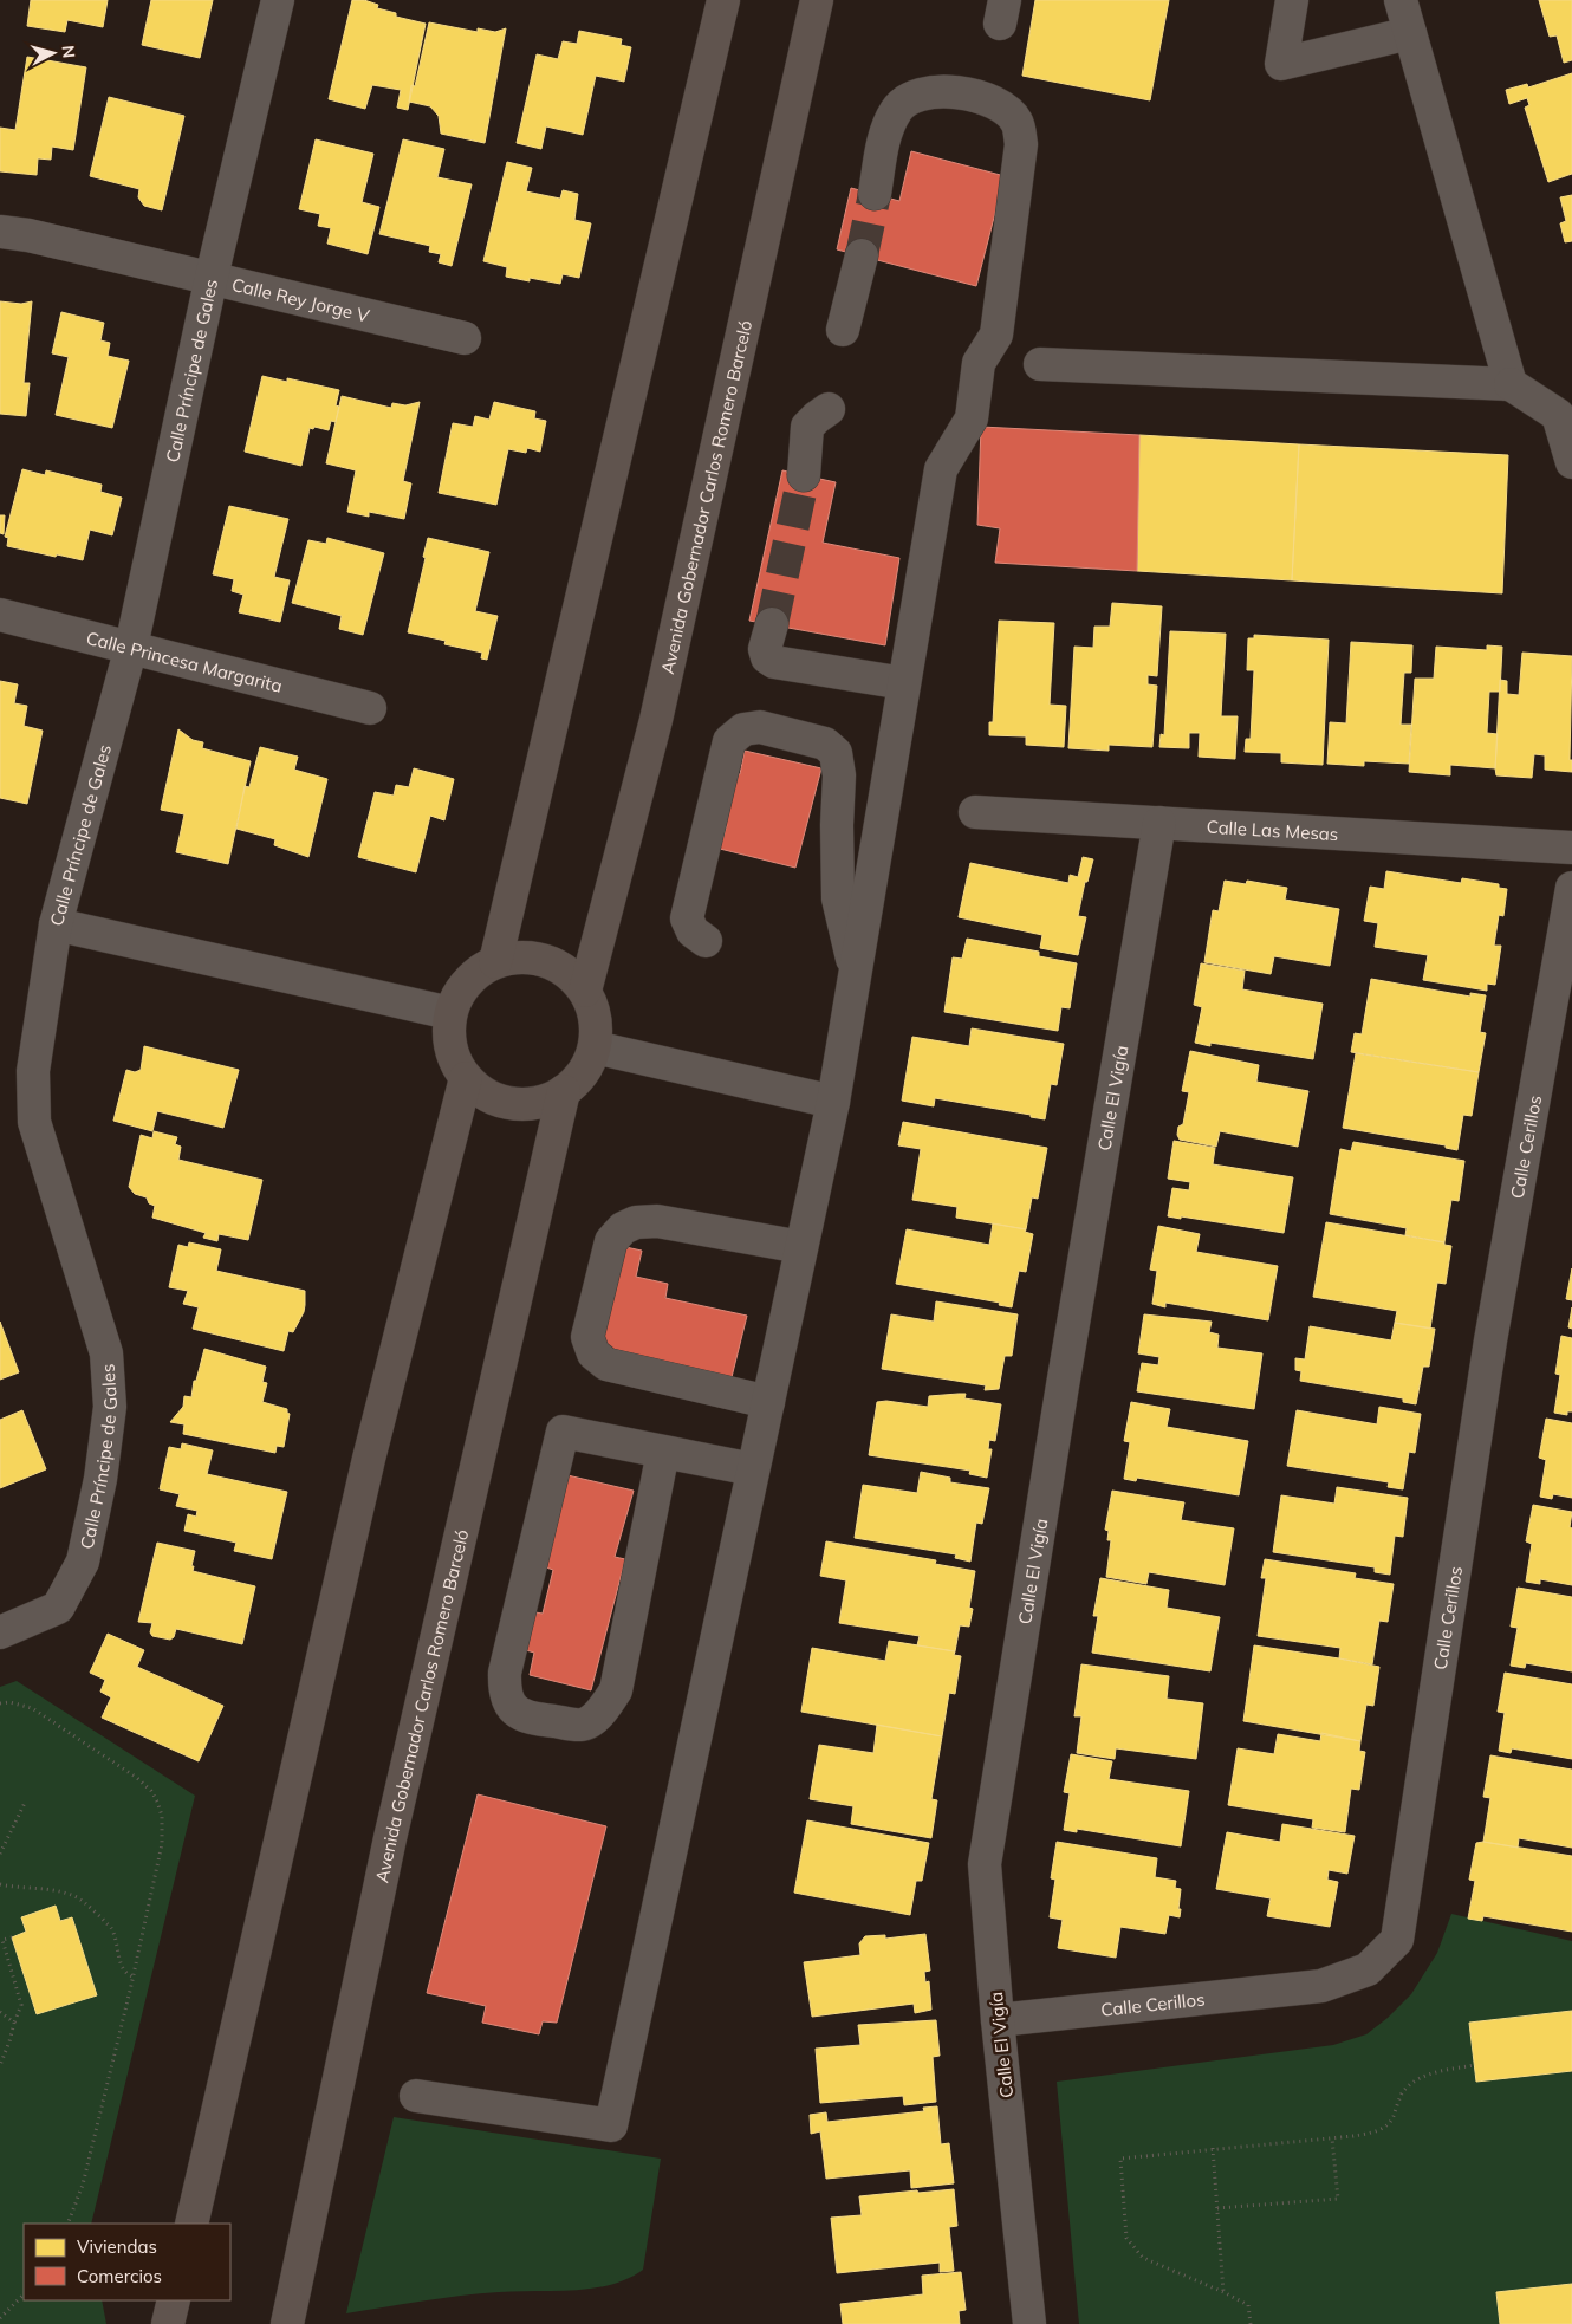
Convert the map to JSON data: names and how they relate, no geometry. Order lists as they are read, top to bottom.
{
  "streets": {
    "main road": ["Avenida Gobernador Carlos Romero Barceló"],
    "street": [
      "Calle Rey Jorge V",
      "Calle Príncipe de Gales",
      "Calle Princesa Margarita",
      "Calle Las Mesas",
      "Calle El Vigía",
      "Calle Cerillos"
    ]
  },
  "crossings": [
    ["Calle Rey Jorge V", "Calle Príncipe de Gales"],
    ["Calle Príncipe de Gales", "Calle Princesa Margarita"],
    ["Calle Las Mesas", "Calle El Vigía"],
    ["Calle El Vigía", "Calle Cerillos"]
  ],
  "legend": ["Viviendas", "Comercios"],
  "north": "right"
}
